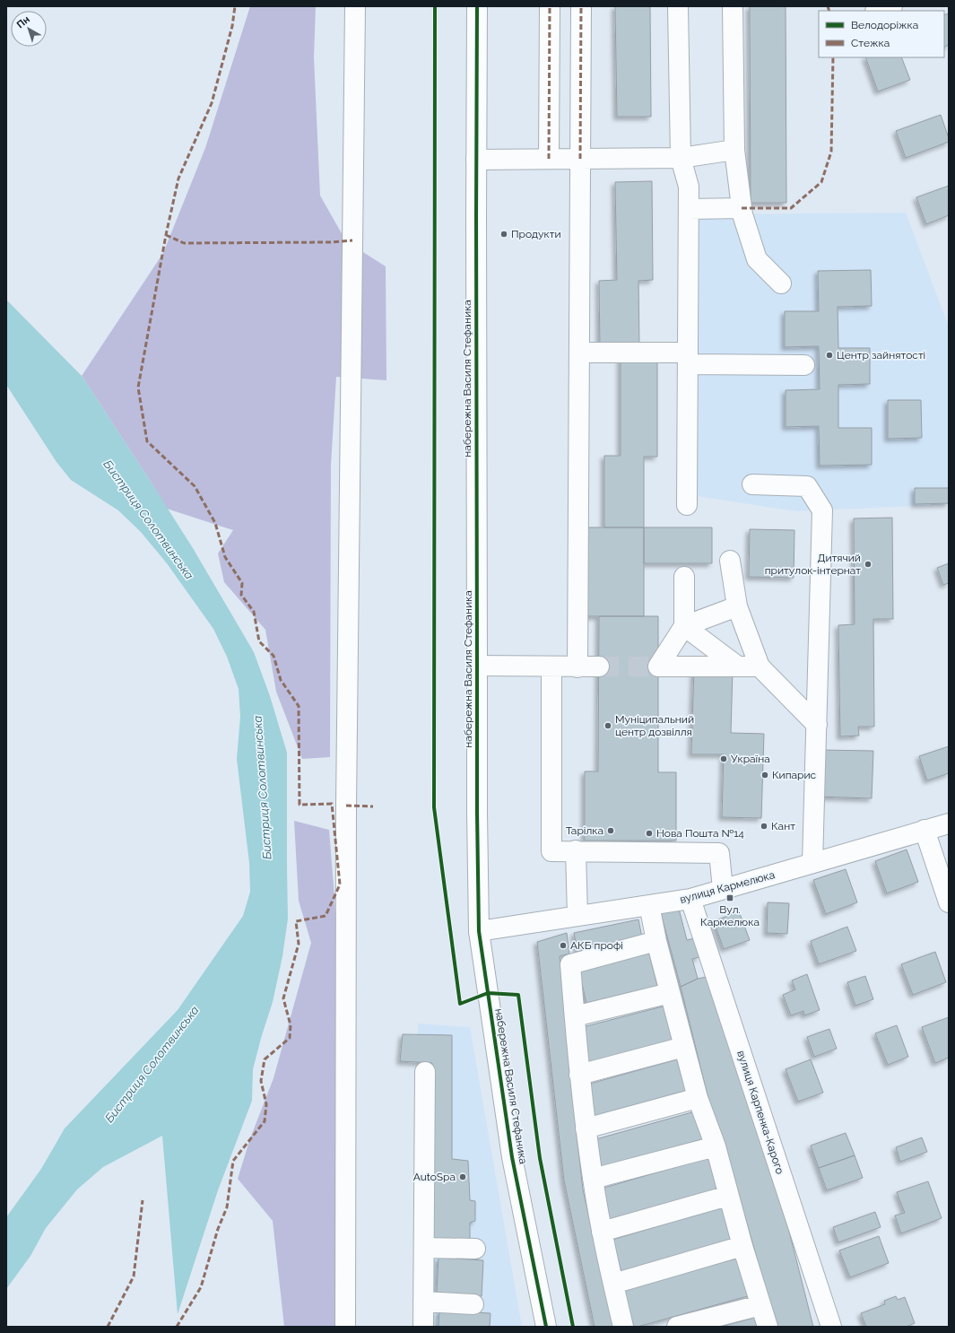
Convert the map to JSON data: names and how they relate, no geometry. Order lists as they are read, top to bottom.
{
  "streets": {
    "street": ["набережна Василя Стефаника", "вулиця Кармелюка", "вулиця Карпенка-Карого"]
  },
  "crossings": [
    ["набережна Василя Стефаника", "вулиця Кармелюка"],
    ["вулиця Кармелюка", "вулиця Карпенка-Карого"]
  ],
  "water": ["Бистриця Солотвинська"],
  "places": {
    "other": [
      "Продукти",
      "Центр зайнятості",
      "Дитячий притулок-інтернат",
      "Муніципальний центр дозвілля",
      "Україна",
      "Кипарис",
      "Кант",
      "Тарілка",
      "Нова Пошта №14",
      "АКБ профі",
      "AutoSpa"
    ],
    "transit": ["Вул. Кармелюка"]
  },
  "legend": ["Велодоріжка", "Стежка"],
  "north": "top left"
}
